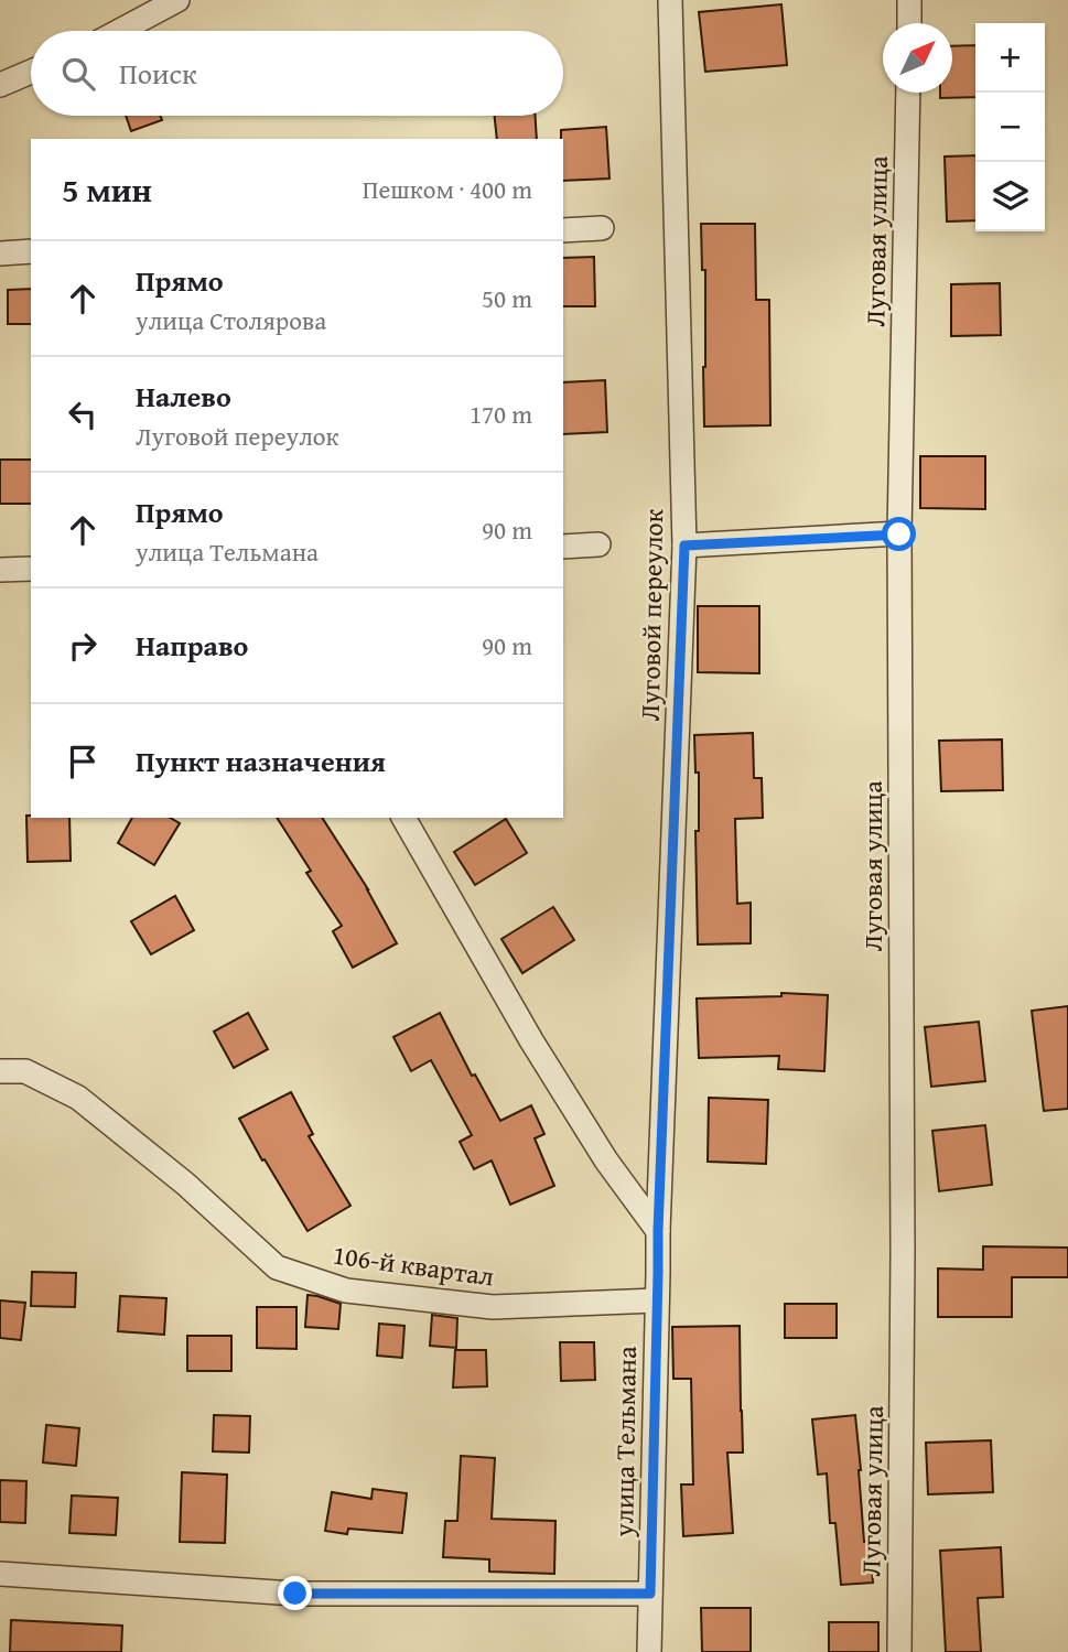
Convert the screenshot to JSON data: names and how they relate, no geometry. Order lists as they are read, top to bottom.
{
  "streets": {
    "street": [
      "Луговая улица",
      "Луговой переулок",
      "106-й квартал",
      "улица Тельмана"
    ]
  },
  "crossings": [
    ["Луговой переулок", "улица Тельмана"],
    ["106-й квартал", "улица Тельмана"]
  ],
  "north": "top right",
  "page": {
    "map_buttons": ["+", "−"],
    "search": "Поиск",
    "heading": ["5 мин", "Пешком · 400 m"],
    "list": [
      ["Прямо", "улица Столярова", "50 m"],
      ["Налево", "Луговой переулок", "170 m"],
      ["Прямо", "улица Тельмана", "90 m"],
      ["Направо", "90 m"],
      "Пункт назначения"
    ]
  }
}
